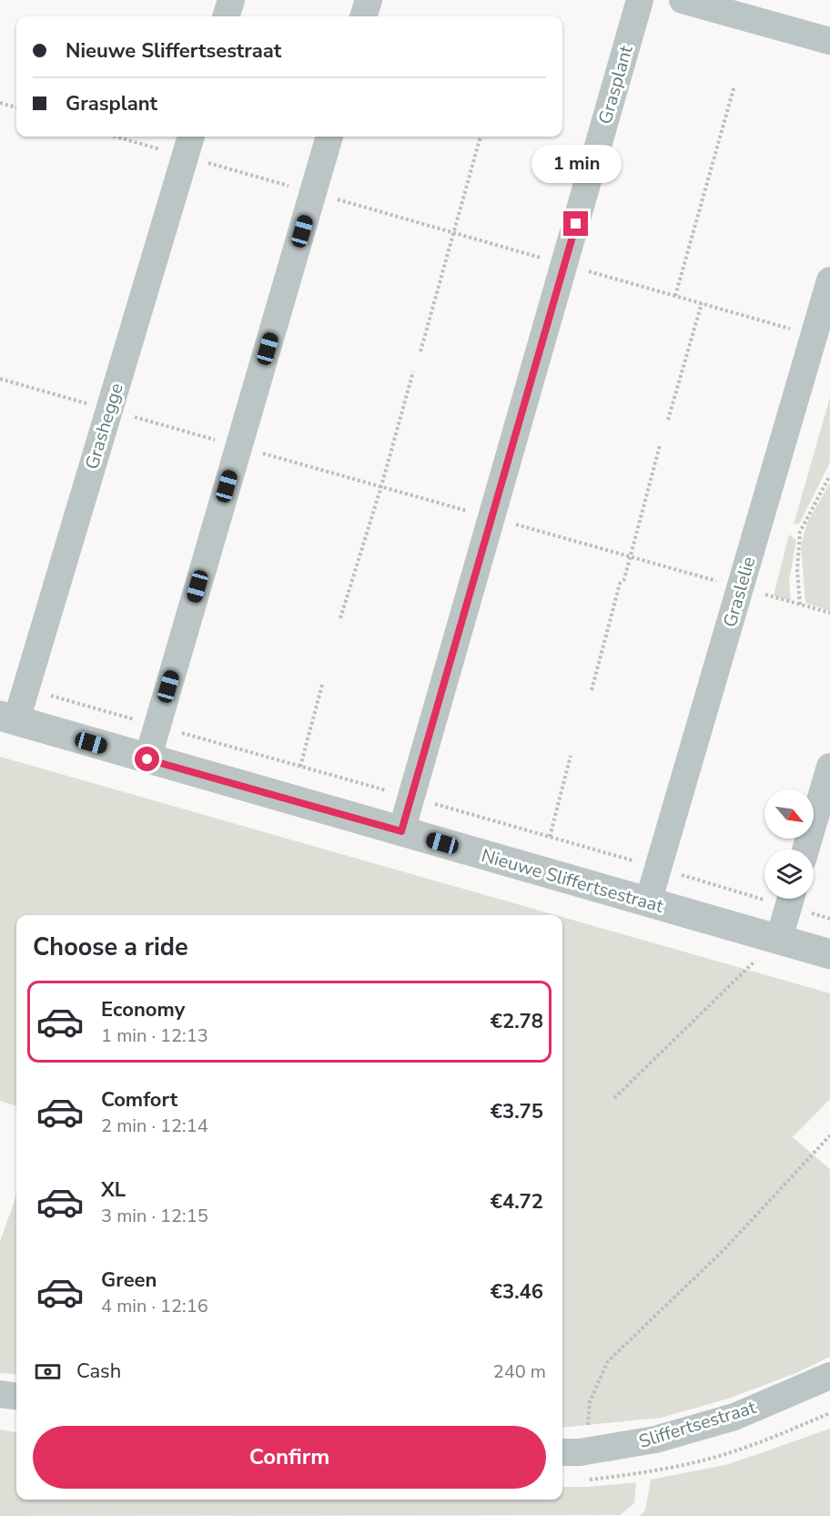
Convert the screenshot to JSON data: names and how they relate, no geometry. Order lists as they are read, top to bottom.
{
  "streets": {
    "street": [
      "Grasplant",
      "Grashegge",
      "Graslelie",
      "Nieuwe Sliffertsestraat",
      "Sliffertsestraat"
    ]
  },
  "crossings": [
    ["Grasplant", "Nieuwe Sliffertsestraat"],
    ["Grashegge", "Nieuwe Sliffertsestraat"],
    ["Graslelie", "Nieuwe Sliffertsestraat"]
  ],
  "north": "bottom right",
  "page": {
    "banner": ["Nieuwe Sliffertsestraat", "Grasplant"],
    "bubble": "1 min",
    "heading": "Choose a ride",
    "list": [
      {
        "name": "Economy",
        "note": "1 min · 12:13",
        "value": "€2.78"
      },
      {
        "name": "Comfort",
        "note": "2 min · 12:14",
        "value": "€3.75"
      },
      {
        "name": "XL",
        "note": "3 min · 12:15",
        "value": "€4.72"
      },
      {
        "name": "Green",
        "note": "4 min · 12:16",
        "value": "€3.46"
      }
    ],
    "pay": ["Cash", "240 m"],
    "buttons": "Confirm"
  }
}
